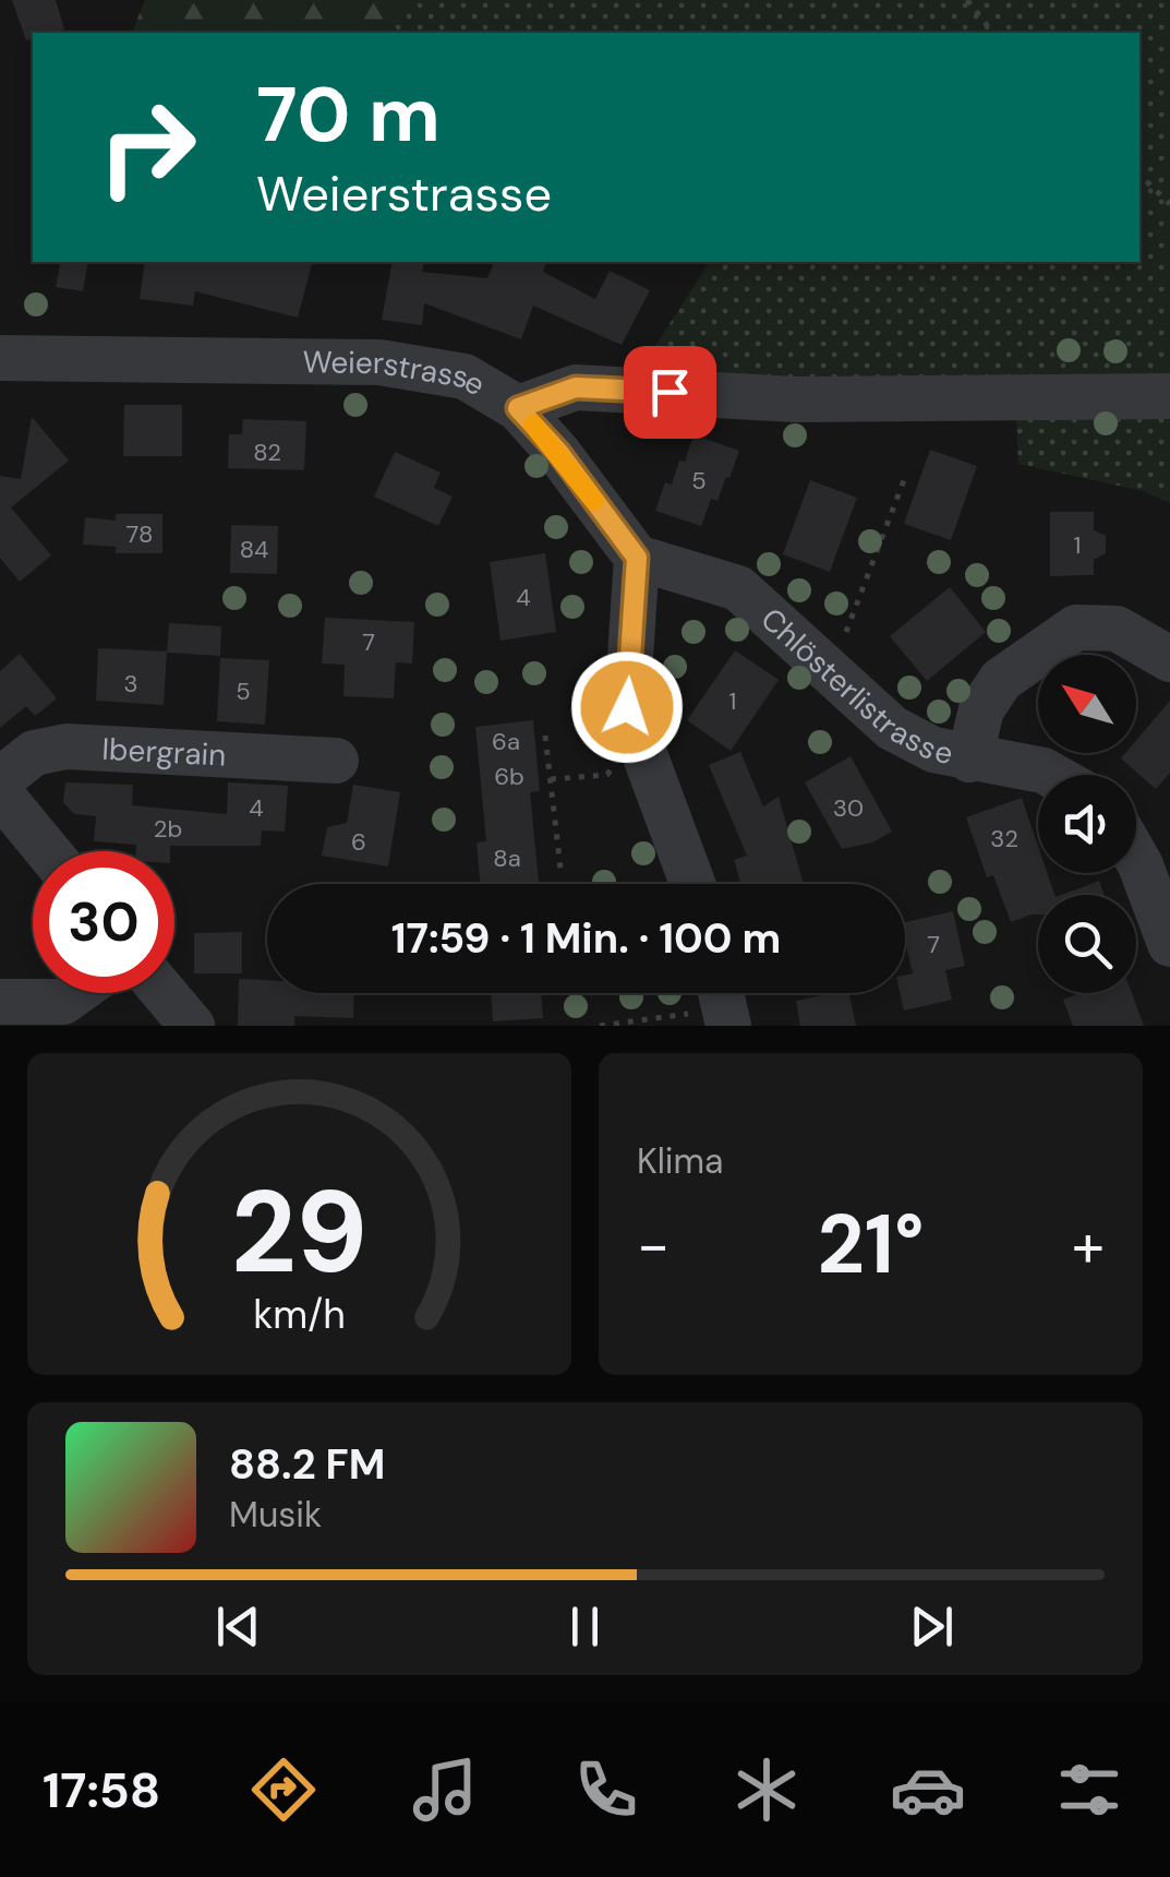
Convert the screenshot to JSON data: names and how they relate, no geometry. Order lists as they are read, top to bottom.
{
  "streets": {
    "street": ["Weierstrasse", "Chlösterlistrasse", "Ibergrain"]
  },
  "house_numbers": [
    "82",
    "5",
    "78",
    "1",
    "84",
    "4",
    "7",
    "3",
    "5",
    "1",
    "6a",
    "6b",
    "4",
    "30",
    "2b",
    "32",
    "6",
    "8a",
    "7"
  ],
  "north": "top left",
  "page": {
    "turn": ["70 m", "Weierstrasse"],
    "limit": "30",
    "trip": "17:59 · 1 Min. · 100 m",
    "tile": "Klima",
    "heat": ["−", "21°", "+"],
    "song": ["88.2 FM", "Musik"],
    "tabs": "17:58",
    "gauge": ["29", "km/h"]
  }
}
